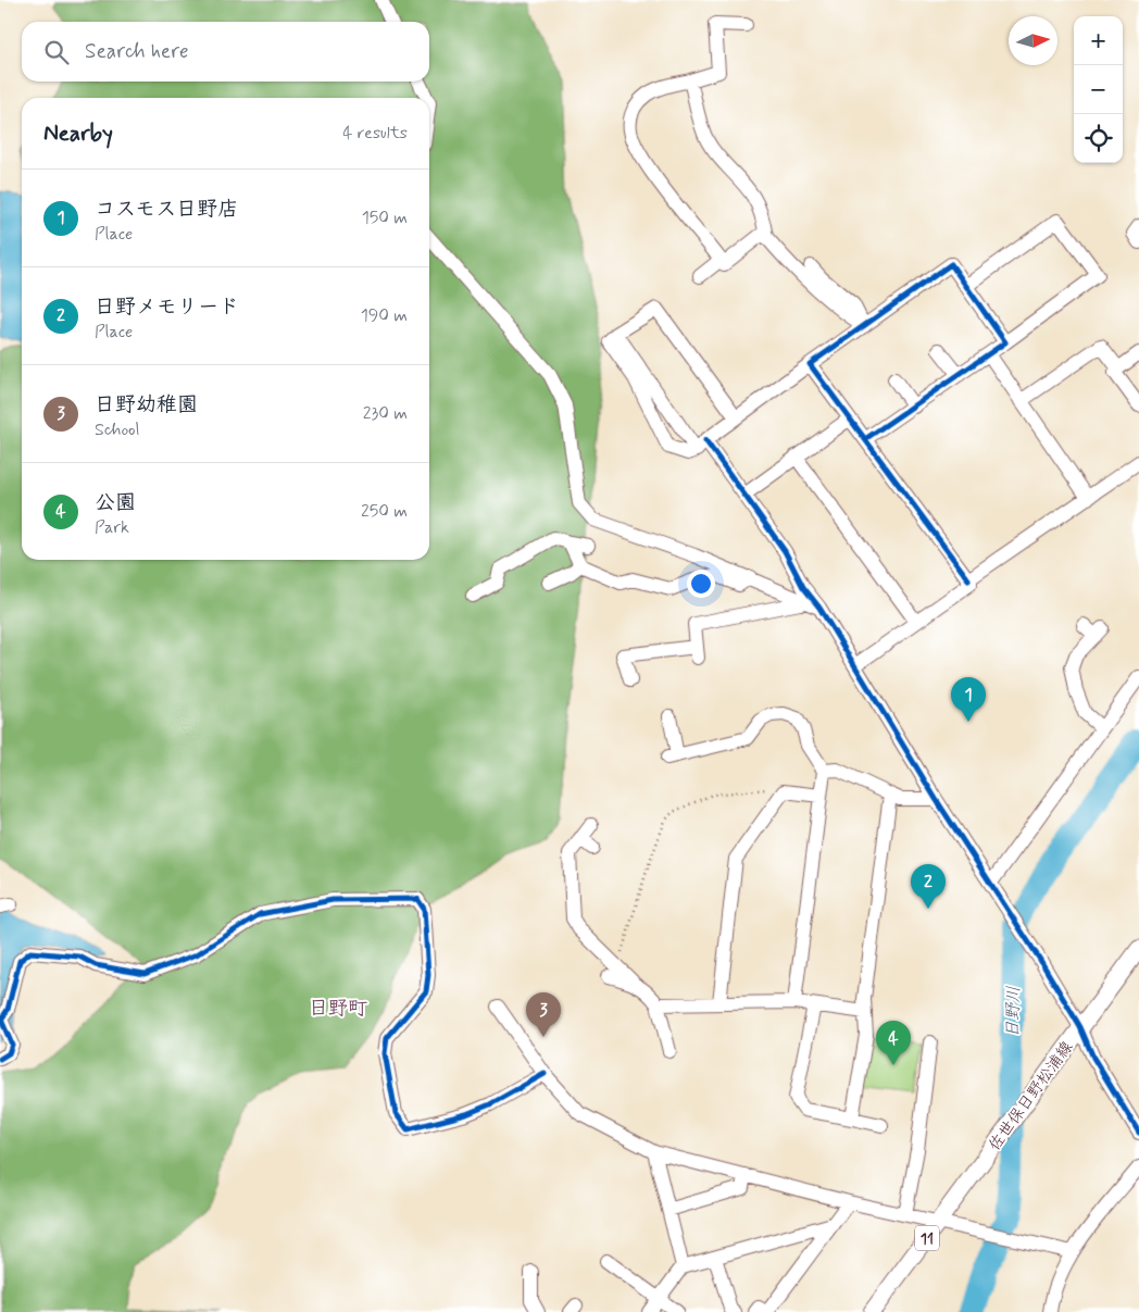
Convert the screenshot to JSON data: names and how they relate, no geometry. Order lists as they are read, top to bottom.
{
  "streets": {
    "main road": ["佐世保日野松浦線", "11"]
  },
  "crossings": [
    ["佐世保日野松浦線", "11"]
  ],
  "districts": ["日野町"],
  "water": ["日野川"],
  "north": "right",
  "page": {
    "map_buttons": ["+", "−"],
    "search": "Search here",
    "heading": ["Nearby", "4 results"],
    "list": [
      {
        "mark": "1",
        "name": "コスモス日野店",
        "note": "Place",
        "value": "150 m"
      },
      {
        "mark": "2",
        "name": "日野メモリード",
        "note": "Place",
        "value": "190 m"
      },
      {
        "mark": "3",
        "name": "日野幼稚園",
        "note": "School",
        "value": "230 m"
      },
      {
        "mark": "4",
        "name": "公園",
        "note": "Park",
        "value": "250 m"
      }
    ],
    "pins": [
      "1",
      "2",
      "3",
      "4"
    ]
  }
}
